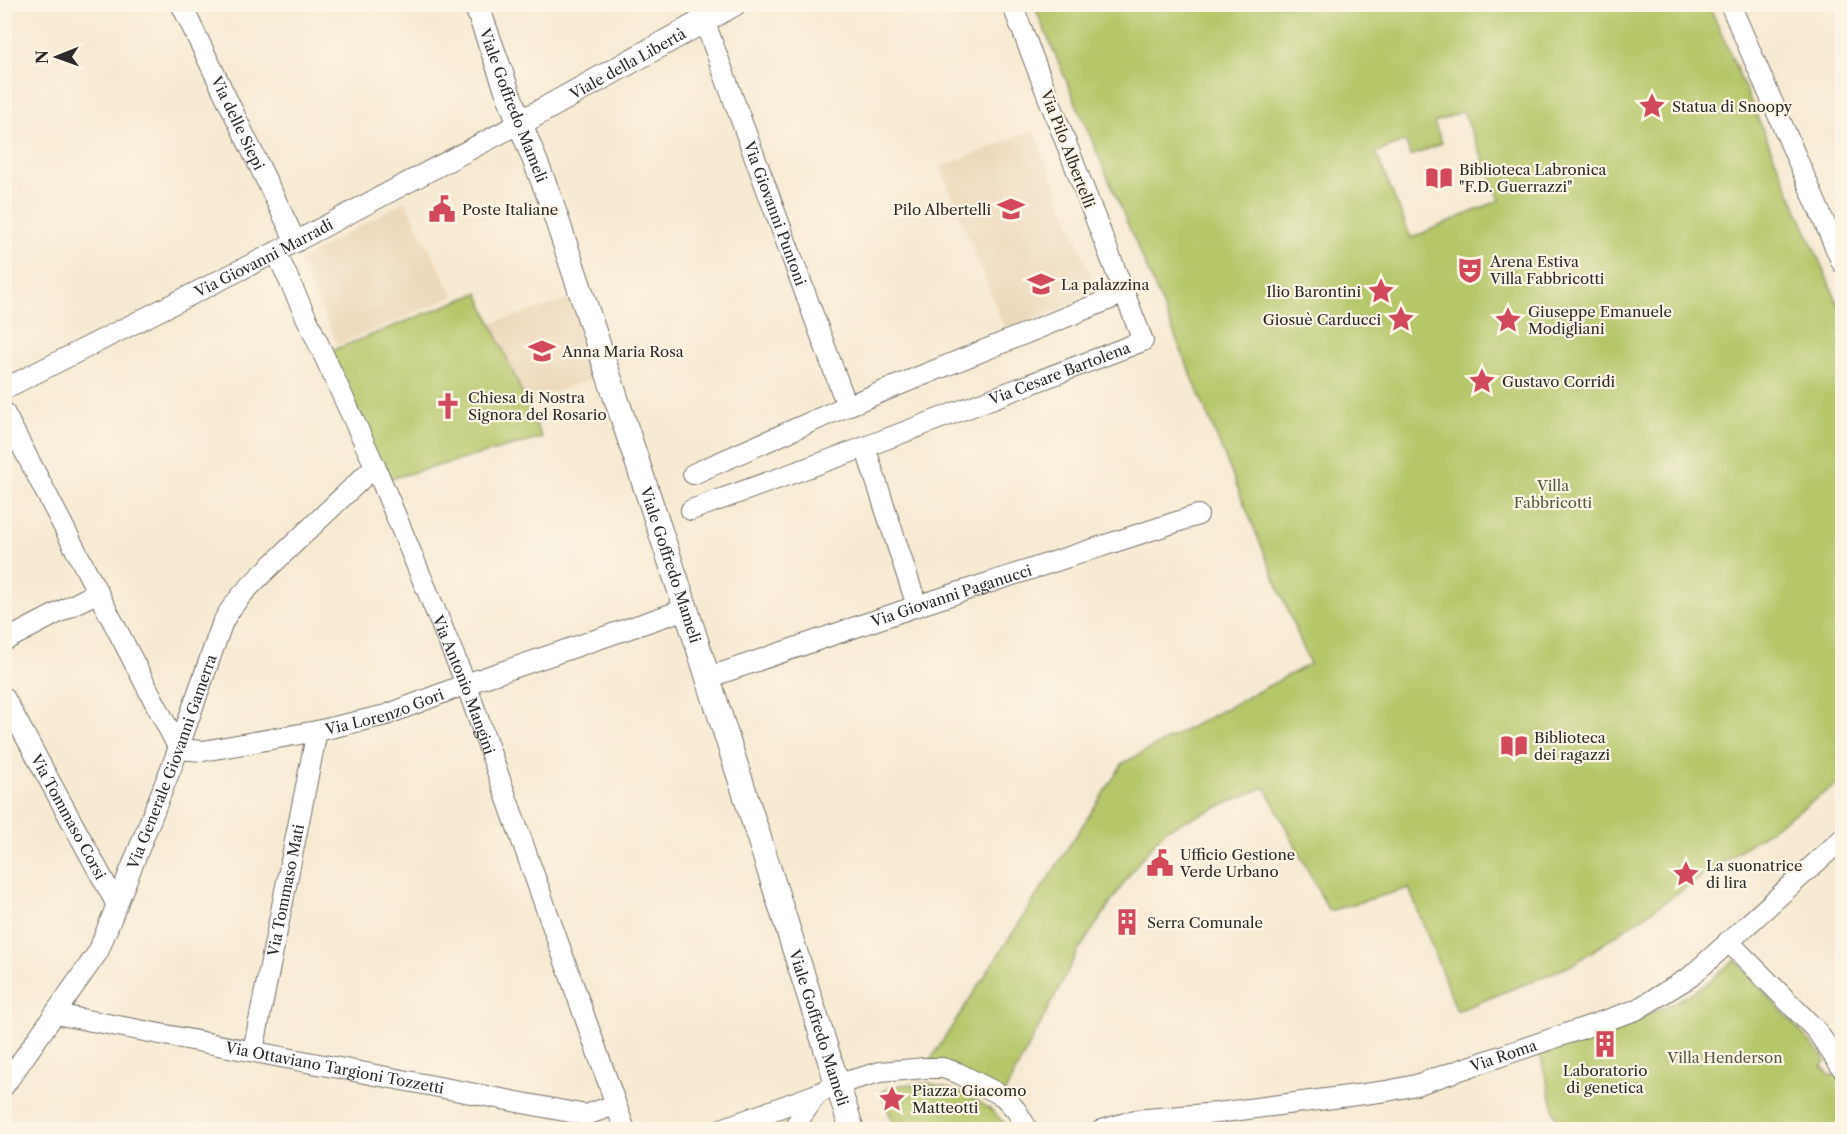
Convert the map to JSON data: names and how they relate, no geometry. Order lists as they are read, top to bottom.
{
  "streets": {
    "street": [
      "Viale della Libertà",
      "Viale Goffredo Mameli",
      "Via delle Siepi",
      "Via Pilo Albertelli",
      "Via Giovanni Puntoni",
      "Via Giovanni Marradi",
      "Via Cesare Bartolena",
      "Via Giovanni Paganucci",
      "Via Antonio Mangini",
      "Via Lorenzo Gori",
      "Via Generale Giovanni Gamerra",
      "Via Tommaso Corsi",
      "Via Tommaso Mati",
      "Via Roma",
      "Via Ottaviano Targioni Tozzetti"
    ]
  },
  "crossings": [
    ["Viale della Libertà", "Viale Goffredo Mameli"],
    ["Viale della Libertà", "Via Giovanni Puntoni"],
    ["Viale della Libertà", "Via Giovanni Marradi"],
    ["Viale Goffredo Mameli", "Via Giovanni Marradi"],
    ["Viale Goffredo Mameli", "Via Giovanni Paganucci"],
    ["Viale Goffredo Mameli", "Via Lorenzo Gori"],
    ["Via delle Siepi", "Via Giovanni Marradi"],
    ["Via Pilo Albertelli", "Via Cesare Bartolena"],
    ["Via Giovanni Marradi", "Via Antonio Mangini"],
    ["Via Antonio Mangini", "Via Lorenzo Gori"],
    ["Via Antonio Mangini", "Via Generale Giovanni Gamerra"],
    ["Via Antonio Mangini", "Via Ottaviano Targioni Tozzetti"],
    ["Via Lorenzo Gori", "Via Generale Giovanni Gamerra"],
    ["Via Lorenzo Gori", "Via Tommaso Mati"],
    ["Via Generale Giovanni Gamerra", "Via Tommaso Corsi"],
    ["Via Generale Giovanni Gamerra", "Via Ottaviano Targioni Tozzetti"],
    ["Via Tommaso Mati", "Via Ottaviano Targioni Tozzetti"]
  ],
  "parks": ["Villa Fabbricotti", "Villa Henderson"],
  "places": {
    "place": [
      "Statua di Snoopy",
      "Ilio Barontini",
      "Giosuè Carducci",
      "Giuseppe Emanuele Modigliani",
      "Gustavo Corridi",
      "La suonatrice di lira",
      "Piazza Giacomo Matteotti"
    ],
    "library": ["Biblioteca Labronica \"F.D. Guerrazzi\"", "Biblioteca dei ragazzi"],
    "public building": ["Poste Italiane", "Ufficio Gestione Verde Urbano"],
    "school or university": ["Pilo Albertelli", "La palazzina", "Anna Maria Rosa"],
    "theatre": ["Arena Estiva Villa Fabbricotti"],
    "church": ["Chiesa di Nostra Signora del Rosario"],
    "building": ["Serra Comunale", "Laboratorio di genetica"]
  },
  "north": "left"
}
